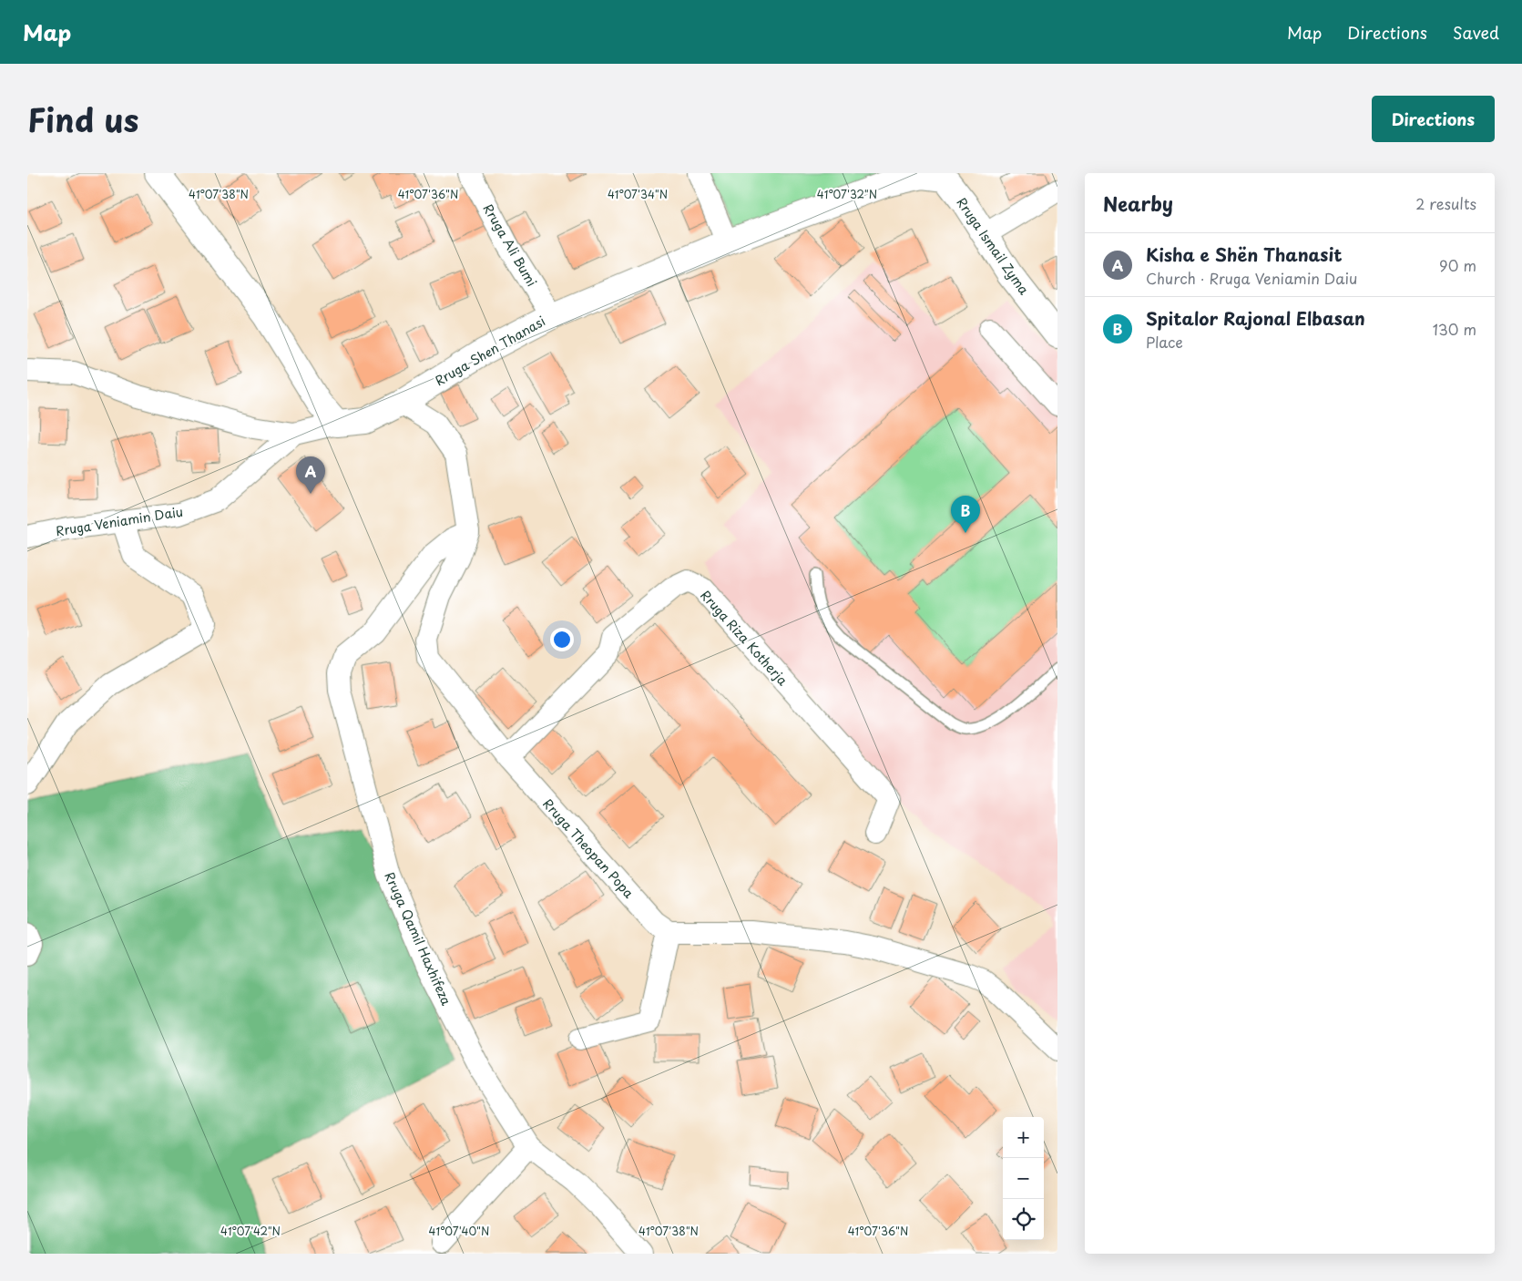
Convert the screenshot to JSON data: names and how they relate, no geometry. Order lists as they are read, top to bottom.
{
  "streets": {
    "main road": ["Rruga Ismail Zyma", "Rruga Shen Thanasi"],
    "street": [
      "Rruga Ali Bumi",
      "Rruga Veniamin Daiu",
      "Rruga Riza Kotherja",
      "Rruga Theopan Popa",
      "Rruga Qamil Haxhifeza"
    ]
  },
  "crossings": [
    ["Rruga Ali Bumi", "Rruga Shen Thanasi"],
    ["Rruga Ismail Zyma", "Rruga Shen Thanasi"],
    ["Rruga Shen Thanasi", "Rruga Veniamin Daiu"],
    ["Rruga Shen Thanasi", "Rruga Theopan Popa"],
    ["Rruga Riza Kotherja", "Rruga Theopan Popa"],
    ["Rruga Theopan Popa", "Rruga Qamil Haxhifeza"]
  ],
  "page": {
    "header": "Map",
    "nav": ["Map", "Directions", "Saved"],
    "title": "Find us",
    "buttons": "Directions",
    "heading": ["Nearby", "2 results"],
    "list": [
      {
        "mark": "A",
        "name": "Kisha e Shën Thanasit",
        "note": "Church · Rruga Veniamin Daiu",
        "value": "90 m"
      },
      {
        "mark": "B",
        "name": "Spitalor Rajonal Elbasan",
        "note": "Place",
        "value": "130 m"
      }
    ],
    "pins": ["A", "B"],
    "map_buttons": ["+", "−"]
  },
  "coordinates": [
    "41°07'36\"N",
    "41°07'34\"N",
    "41°07'32\"N",
    "41°07'38\"N",
    "41°07'42\"N",
    "41°07'40\"N"
  ]
}
